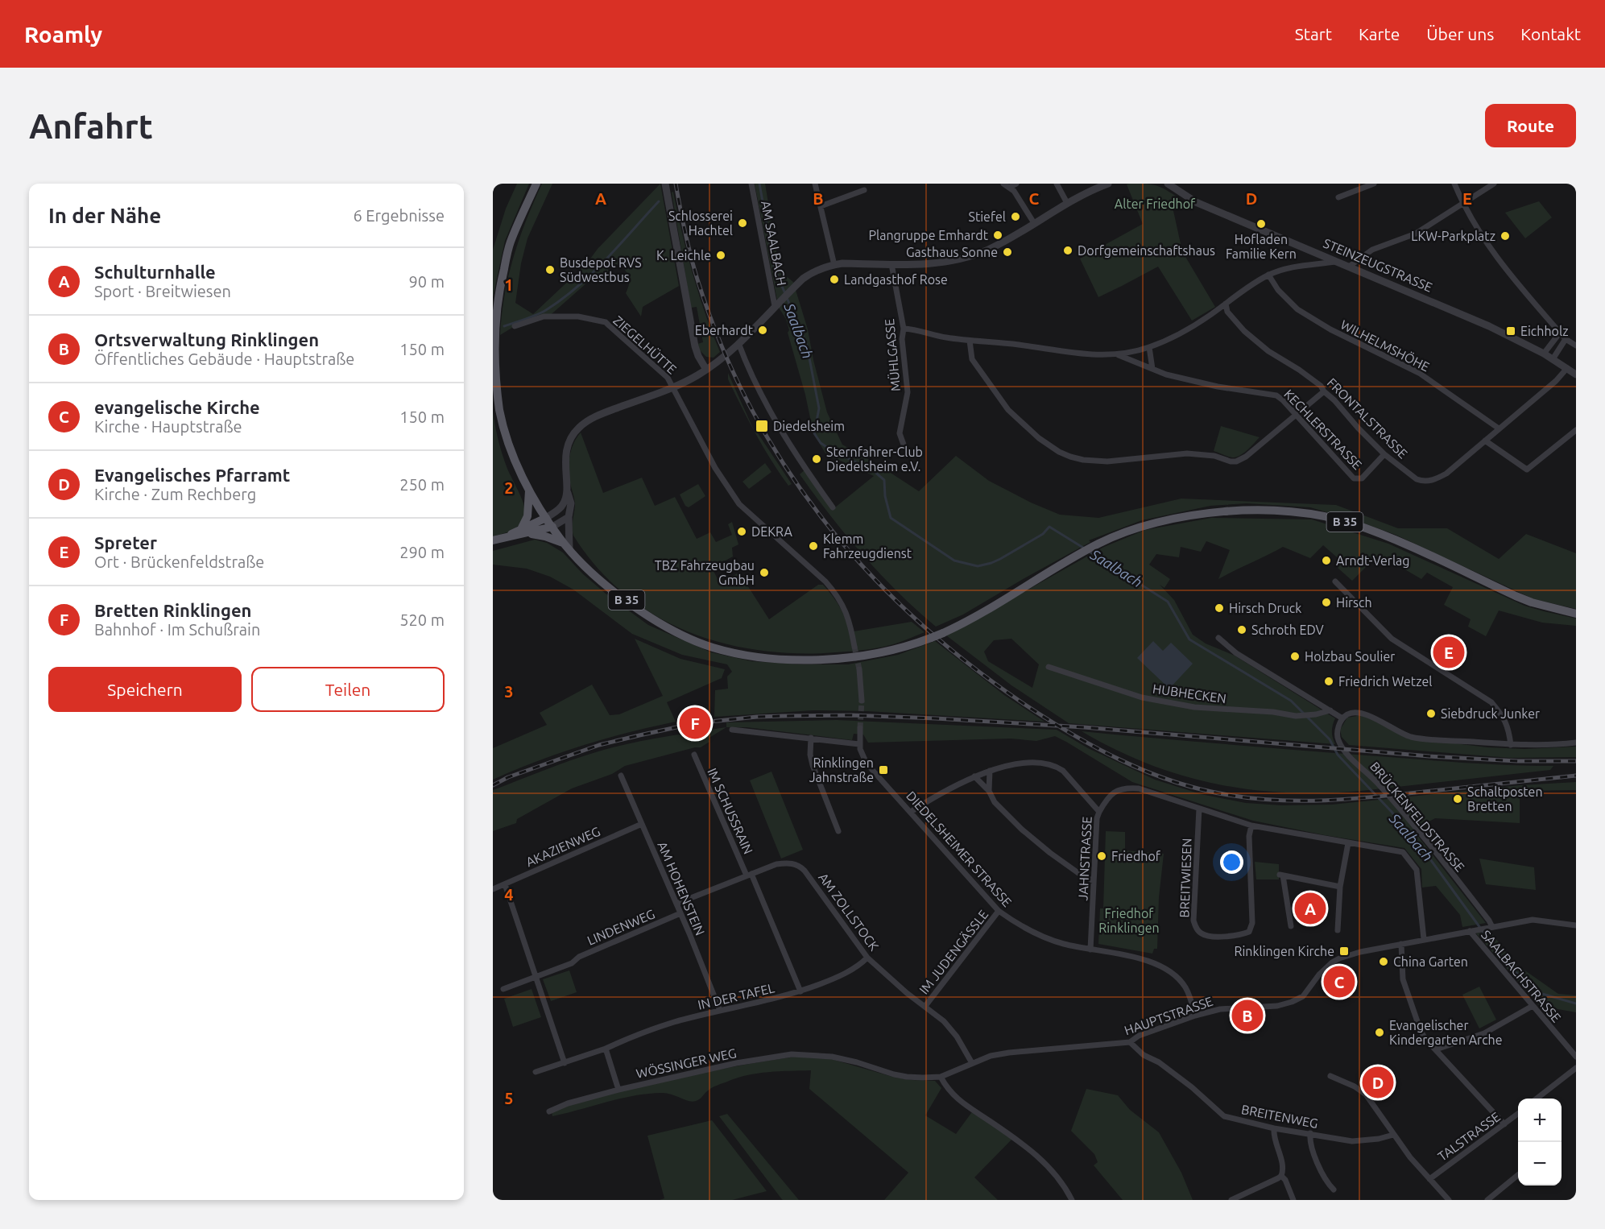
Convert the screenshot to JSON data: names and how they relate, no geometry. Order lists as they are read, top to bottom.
{
  "streets": {
    "main road": ["B 35"],
    "street": [
      "AM SAALBACH",
      "STEINZEUGSTRASSE",
      "ZIEGELHÜTTE",
      "WILHELMSHÖHE",
      "MÜHLGASSE",
      "FRONTALSTRASSE",
      "KECHLERSTRASSE",
      "HUBHECKEN",
      "IM SCHUSSRAIN",
      "BRÜCKENFELDSTRASSE",
      "AKAZIENWEG",
      "DIEDELSHEIMER STRASSE",
      "JAHNSTRASSE",
      "BREITWIESEN",
      "AM HOHENSTEIN",
      "AM ZOLLSTOCK",
      "LINDENWEG",
      "IM JUDENGÄSSLE",
      "SAALBACHSTRASSE",
      "IN DER TAFEL",
      "HAUPTSTRASSE",
      "WÖSSINGER WEG",
      "BREITENWEG",
      "TALSTRASSE"
    ]
  },
  "crossings": [
    ["STEINZEUGSTRASSE", "FRONTALSTRASSE"],
    ["WILHELMSHÖHE", "FRONTALSTRASSE"],
    ["FRONTALSTRASSE", "KECHLERSTRASSE"],
    ["IM SCHUSSRAIN", "AM ZOLLSTOCK"],
    ["IM SCHUSSRAIN", "IN DER TAFEL"],
    ["BRÜCKENFELDSTRASSE", "HAUPTSTRASSE"],
    ["AKAZIENWEG", "AM HOHENSTEIN"],
    ["DIEDELSHEIMER STRASSE", "JAHNSTRASSE"],
    ["DIEDELSHEIMER STRASSE", "IM JUDENGÄSSLE"],
    ["DIEDELSHEIMER STRASSE", "HAUPTSTRASSE"],
    ["AM HOHENSTEIN", "AM ZOLLSTOCK"],
    ["AM HOHENSTEIN", "LINDENWEG"],
    ["AM HOHENSTEIN", "IN DER TAFEL"],
    ["AM ZOLLSTOCK", "IM JUDENGÄSSLE"],
    ["AM ZOLLSTOCK", "IN DER TAFEL"],
    ["AM ZOLLSTOCK", "HAUPTSTRASSE"],
    ["SAALBACHSTRASSE", "HAUPTSTRASSE"],
    ["HAUPTSTRASSE", "WÖSSINGER WEG"],
    ["HAUPTSTRASSE", "BREITENWEG"]
  ],
  "water": ["Saalbach"],
  "parks": ["Alter Friedhof", "Friedhof Rinklingen"],
  "places": {
    "other": [
      "Stiefel",
      "Schlosserei Hachtel",
      "Hofladen Familie Kern",
      "Plangruppe Emhardt",
      "LKW-Parkplatz",
      "Dorfgemeinschaftshaus",
      "Gasthaus Sonne",
      "K. Leichle",
      "Busdepot RVS Südwestbus",
      "Landgasthof Rose",
      "Eberhardt",
      "Sternfahrer-Club Diedelsheim e.V.",
      "DEKRA",
      "Klemm Fahrzeugdienst",
      "Arndt-Verlag",
      "TBZ Fahrzeugbau GmbH",
      "Hirsch",
      "Hirsch Druck",
      "Schroth EDV",
      "Holzbau Soulier",
      "Friedrich Wetzel",
      "Siebdruck Junker",
      "Schaltposten Bretten",
      "Friedhof",
      "China Garten",
      "Evangelischer Kindergarten Arche"
    ],
    "transit": [
      "Eichholz",
      "Diedelsheim",
      "Rinklingen Jahnstraße",
      "Rinklingen Kirche"
    ]
  },
  "page": {
    "header": "Roamly",
    "nav": [
      "Start",
      "Karte",
      "Über uns",
      "Kontakt"
    ],
    "buttons": [
      "Route",
      ["Speichern", "Teilen"]
    ],
    "title": "Anfahrt",
    "heading": ["In der Nähe", "6 Ergebnisse"],
    "list": [
      {
        "mark": "A",
        "name": "Schulturnhalle",
        "note": "Sport · Breitwiesen",
        "value": "90 m"
      },
      {
        "mark": "B",
        "name": "Ortsverwaltung Rinklingen",
        "note": "Öffentliches Gebäude · Hauptstraße",
        "value": "150 m"
      },
      {
        "mark": "C",
        "name": "evangelische Kirche",
        "note": "Kirche · Hauptstraße",
        "value": "150 m"
      },
      {
        "mark": "D",
        "name": "Evangelisches Pfarramt",
        "note": "Kirche · Zum Rechberg",
        "value": "250 m"
      },
      {
        "mark": "E",
        "name": "Spreter",
        "note": "Ort · Brückenfeldstraße",
        "value": "290 m"
      },
      {
        "mark": "F",
        "name": "Bretten Rinklingen",
        "note": "Bahnhof · Im Schußrain",
        "value": "520 m"
      }
    ],
    "pins": [
      "E",
      "F",
      "A",
      "C",
      "B",
      "D"
    ],
    "map_buttons": ["+", "−"]
  },
  "grid": {
    "columns": [
      "A",
      "B",
      "C",
      "D",
      "E"
    ],
    "rows": [
      "1",
      "2",
      "3",
      "4",
      "5"
    ]
  }
}
